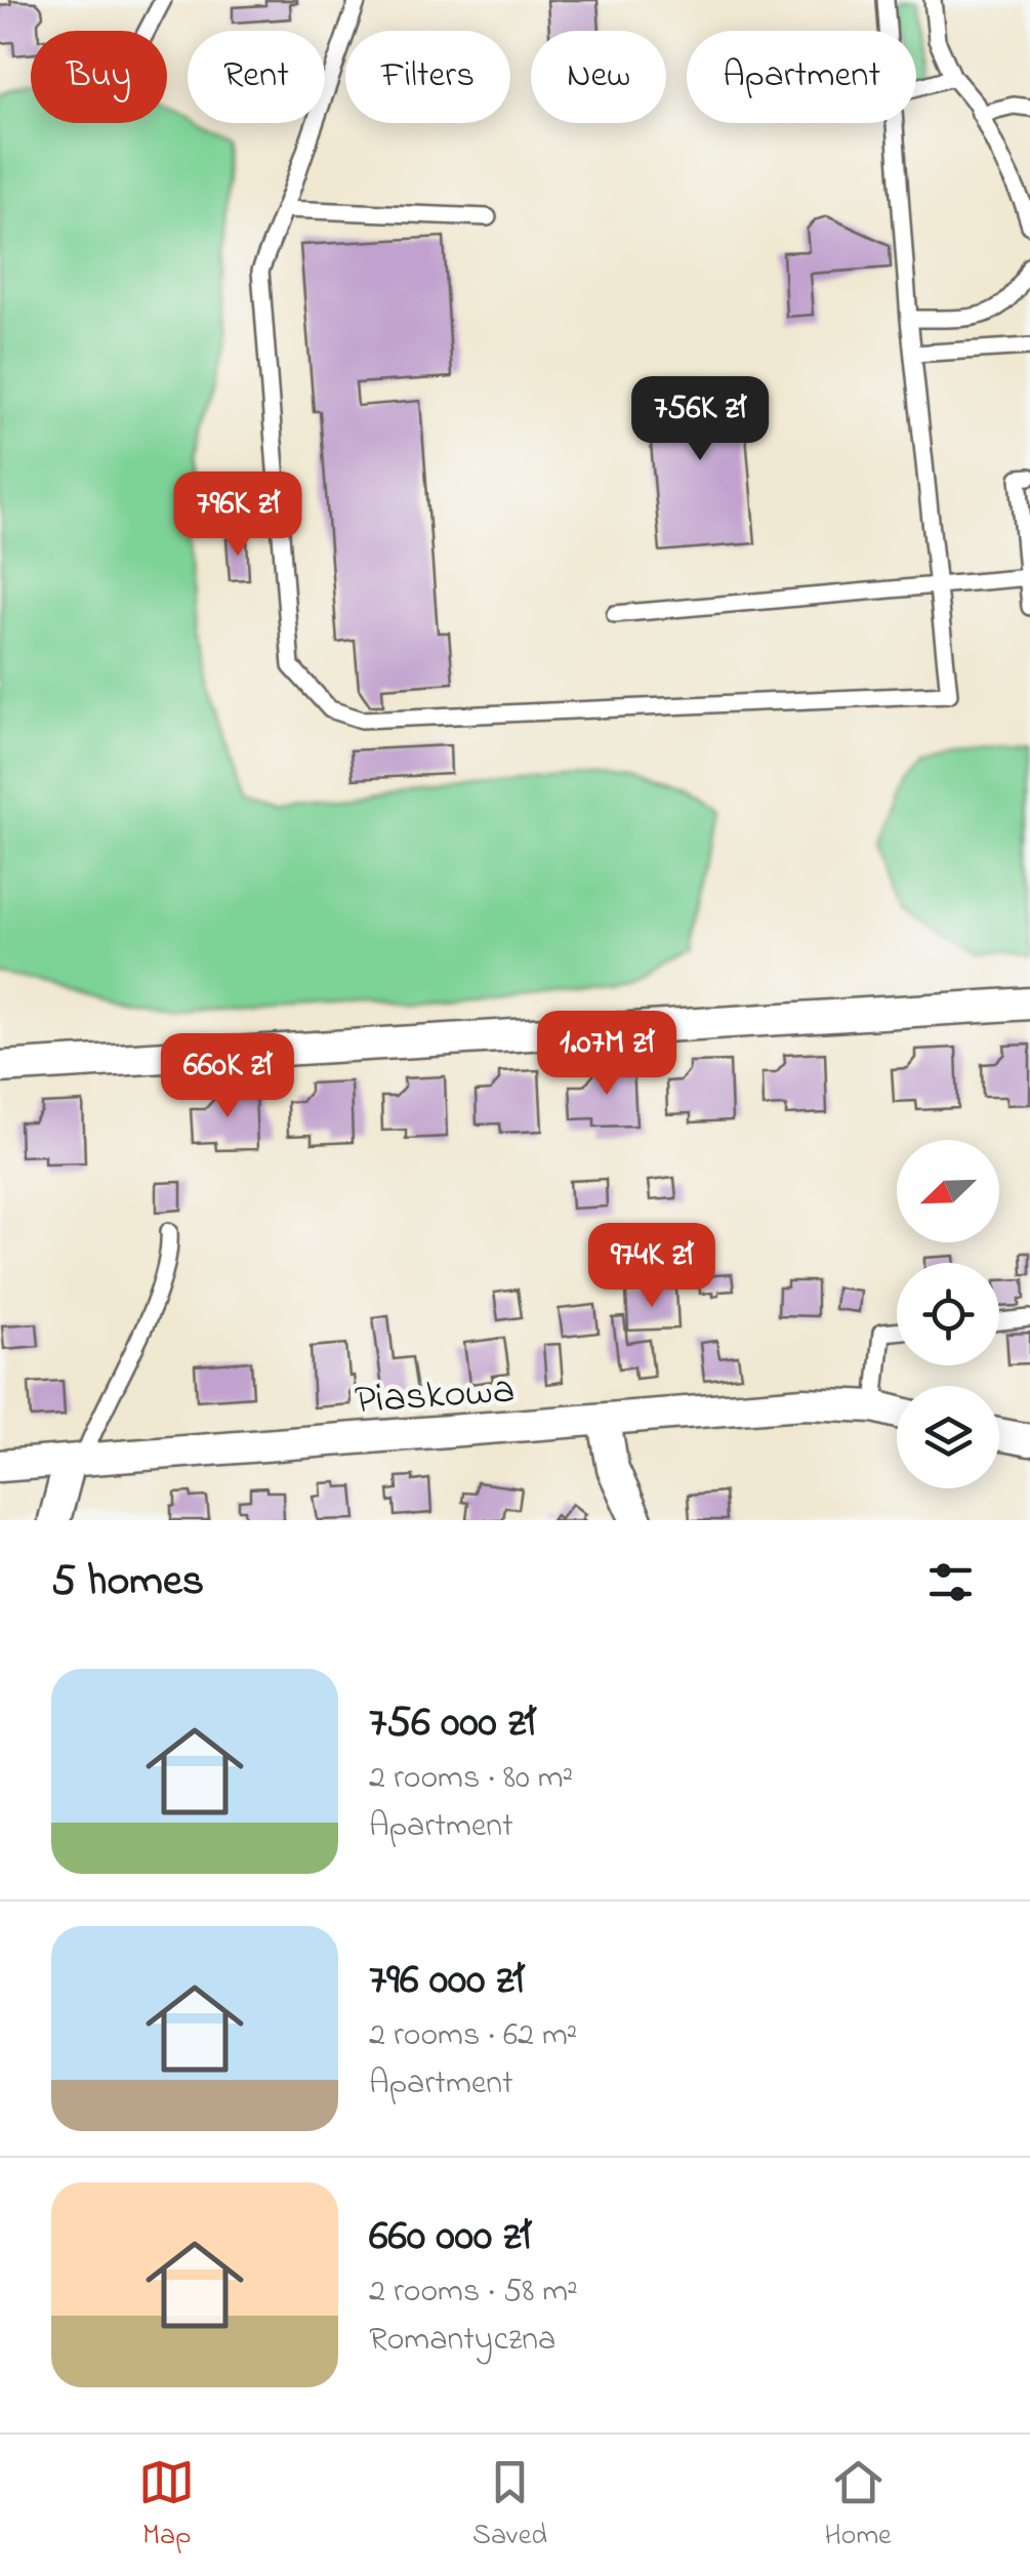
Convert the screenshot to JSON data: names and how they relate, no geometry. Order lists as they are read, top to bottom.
{
  "streets": {
    "street": ["Piaskowa"]
  },
  "north": "bottom left",
  "page": {
    "chip": [
      "Buy",
      "Rent",
      "Filters",
      "New",
      "Apartment"
    ],
    "price": [
      "756K zł",
      "796K zł",
      "1.07M zł",
      "660K zł",
      "974K zł"
    ],
    "heading": "5 homes",
    "list": [
      {
        "name": "756 000 zł",
        "note": "2 rooms · 80 m² · Apartment"
      },
      {
        "name": "796 000 zł",
        "note": "2 rooms · 62 m² · Apartment"
      },
      {
        "name": "660 000 zł",
        "note": "2 rooms · 58 m² · Romantyczna"
      }
    ],
    "tabs": ["Map", "Saved", "Home"]
  }
}
